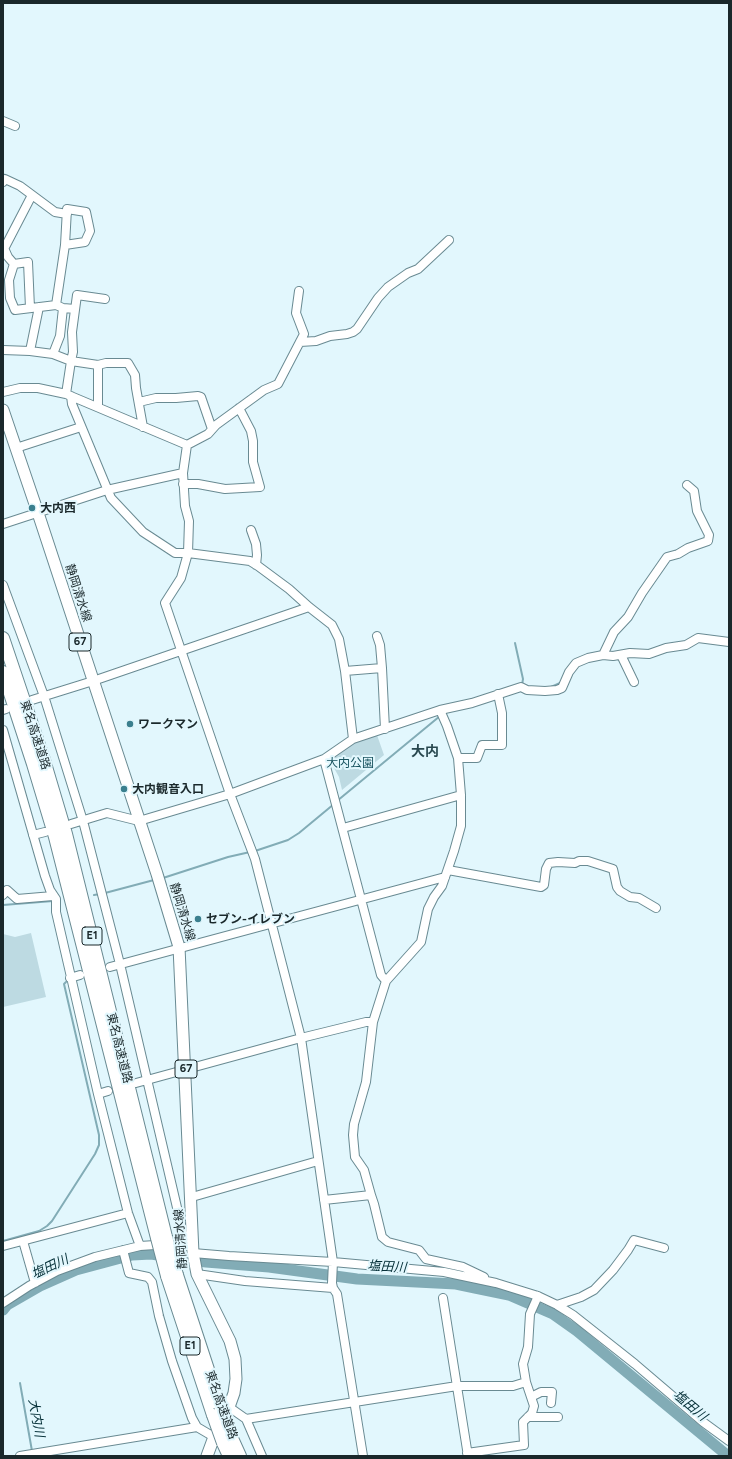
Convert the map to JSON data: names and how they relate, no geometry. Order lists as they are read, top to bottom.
{
  "streets": {
    "highway": ["東名高速道路", "E1"],
    "main road": ["静岡清水線", "67"]
  },
  "crossings": [
    ["静岡清水線", "東名高速道路"]
  ],
  "districts": ["大内"],
  "water": ["塩田川", "大内川"],
  "parks": ["大内公園"],
  "places": [
    "大内西",
    "ワークマン",
    "大内観音入口",
    "セブン-イレブン"
  ]
}
